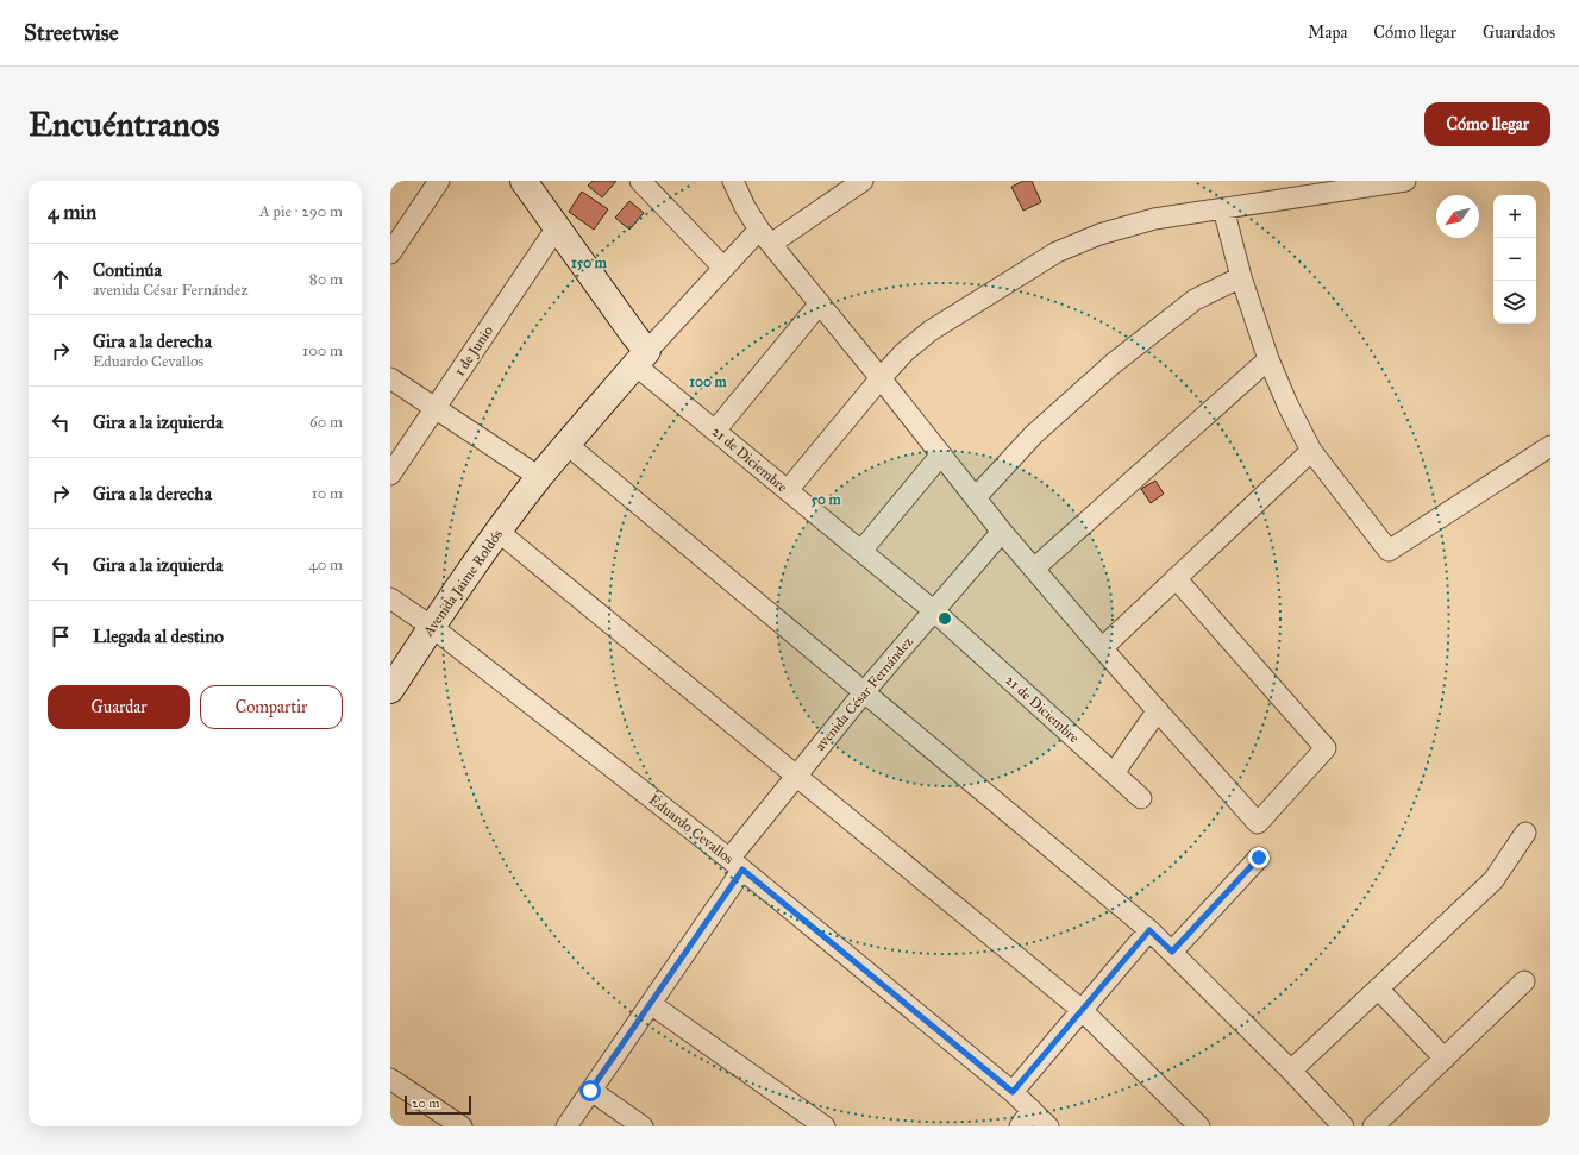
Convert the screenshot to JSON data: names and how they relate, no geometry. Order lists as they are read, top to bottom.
{
  "streets": {
    "street": [
      "1 de Junio",
      "21 de Diciembre",
      "Avenida Jaime Roldós",
      "avenida César Fernández",
      "Eduardo Cevallos"
    ]
  },
  "crossings": [
    ["1 de Junio", "21 de Diciembre"],
    ["21 de Diciembre", "Avenida Jaime Roldós"],
    ["21 de Diciembre", "avenida César Fernández"],
    ["Avenida Jaime Roldós", "Eduardo Cevallos"],
    ["avenida César Fernández", "Eduardo Cevallos"]
  ],
  "scale_bar": "20 m",
  "north": "bottom left",
  "page": {
    "header": "Streetwise",
    "nav": ["Mapa", "Cómo llegar", "Guardados"],
    "buttons": [
      "Cómo llegar",
      ["Guardar", "Compartir"]
    ],
    "title": "Encuéntranos",
    "heading": ["4 min", "A pie · 290 m"],
    "map_buttons": ["+", "−"],
    "list": [
      ["Continúa", "avenida César Fernández", "80 m"],
      ["Gira a la derecha", "Eduardo Cevallos", "100 m"],
      ["Gira a la izquierda", "60 m"],
      ["Gira a la derecha", "10 m"],
      ["Gira a la izquierda", "40 m"],
      "Llegada al destino"
    ],
    "scale": "20 m"
  },
  "rings": ["150 m", "100 m", "50 m"]
}
